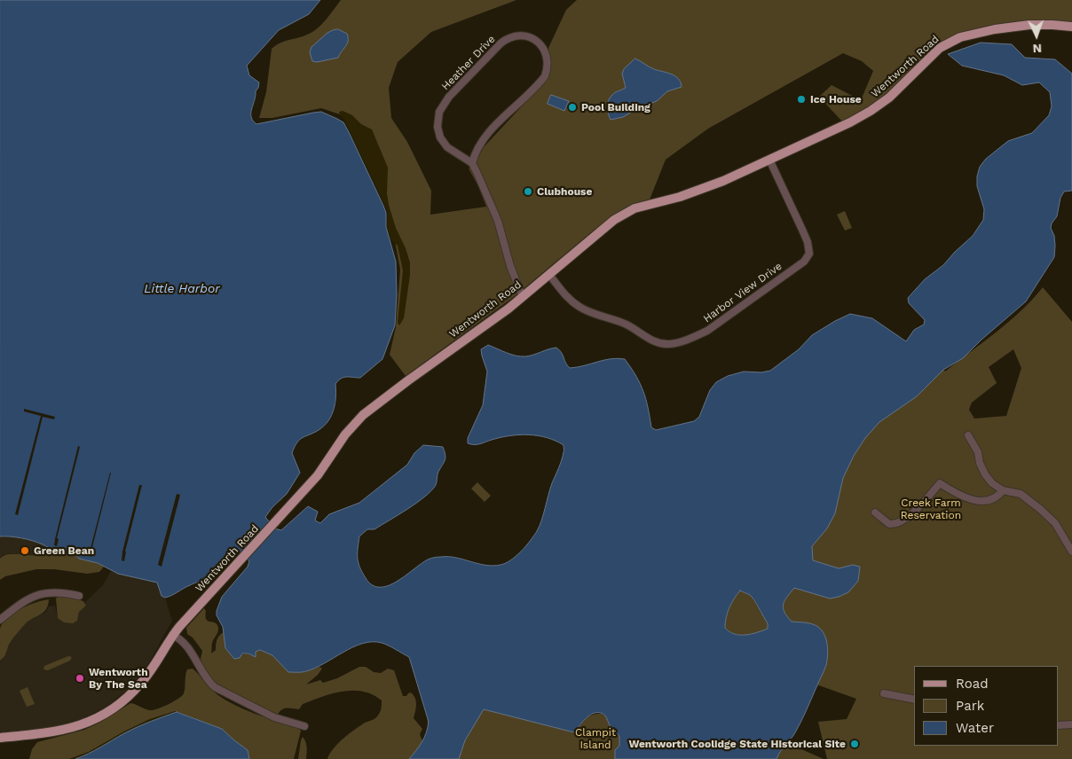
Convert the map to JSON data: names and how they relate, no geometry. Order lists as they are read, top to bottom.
{
  "streets": {
    "main road": ["Wentworth Road"],
    "street": ["Heather Drive", "Harbor View Drive"]
  },
  "crossings": [
    ["Wentworth Road", "Harbor View Drive"]
  ],
  "water": ["Little Harbor"],
  "parks": ["Creek Farm Reservation", "Clampit Island"],
  "places": [
    "Ice House",
    "Pool Building",
    "Clubhouse",
    "Green Bean",
    "Wentworth By The Sea",
    "Wentworth Coolidge State Historical Site"
  ],
  "legend": ["Road", "Park", "Water"],
  "north": "bottom"
}
